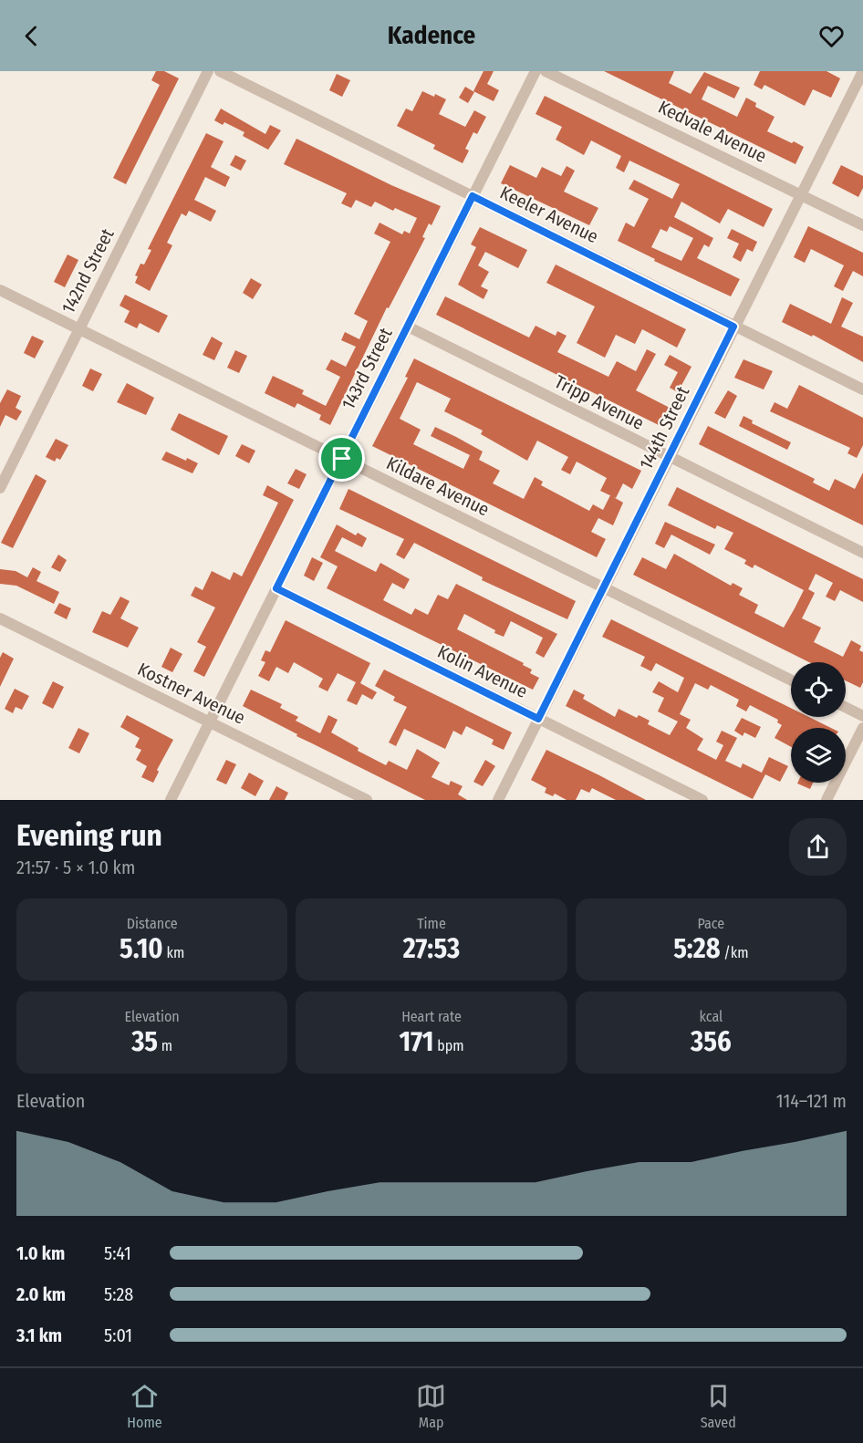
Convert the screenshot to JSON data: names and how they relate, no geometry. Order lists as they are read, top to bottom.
{
  "streets": {
    "street": [
      "Kedvale Avenue",
      "Keeler Avenue",
      "142nd Street",
      "143rd Street",
      "Tripp Avenue",
      "144th Street",
      "Kildare Avenue",
      "Kolin Avenue",
      "Kostner Avenue"
    ]
  },
  "crossings": [
    ["Kedvale Avenue", "144th Street"],
    ["Keeler Avenue", "143rd Street"],
    ["Keeler Avenue", "144th Street"],
    ["142nd Street", "Kildare Avenue"],
    ["143rd Street", "Tripp Avenue"],
    ["143rd Street", "Kildare Avenue"],
    ["143rd Street", "Kolin Avenue"],
    ["143rd Street", "Kostner Avenue"],
    ["Tripp Avenue", "144th Street"],
    ["144th Street", "Kildare Avenue"],
    ["144th Street", "Kolin Avenue"]
  ],
  "page": {
    "header": "Kadence",
    "heading": ["Evening run", "21:57 · 5 × 1.0 km"],
    "stats": [
      ["Distance", "5.10 km"],
      ["Time", "27:53"],
      ["Pace", "5:28 /km"],
      ["Elevation", "35 m"],
      ["Heart rate", "171 bpm"],
      ["kcal", "356"]
    ],
    "chart": ["Elevation", "114–121 m"],
    "list": [
      {
        "name": "1.0 km",
        "note": "5:41"
      },
      {
        "name": "2.0 km",
        "note": "5:28"
      },
      {
        "name": "3.1 km",
        "note": "5:01"
      }
    ],
    "tabs": ["Home", "Map", "Saved"]
  }
}
